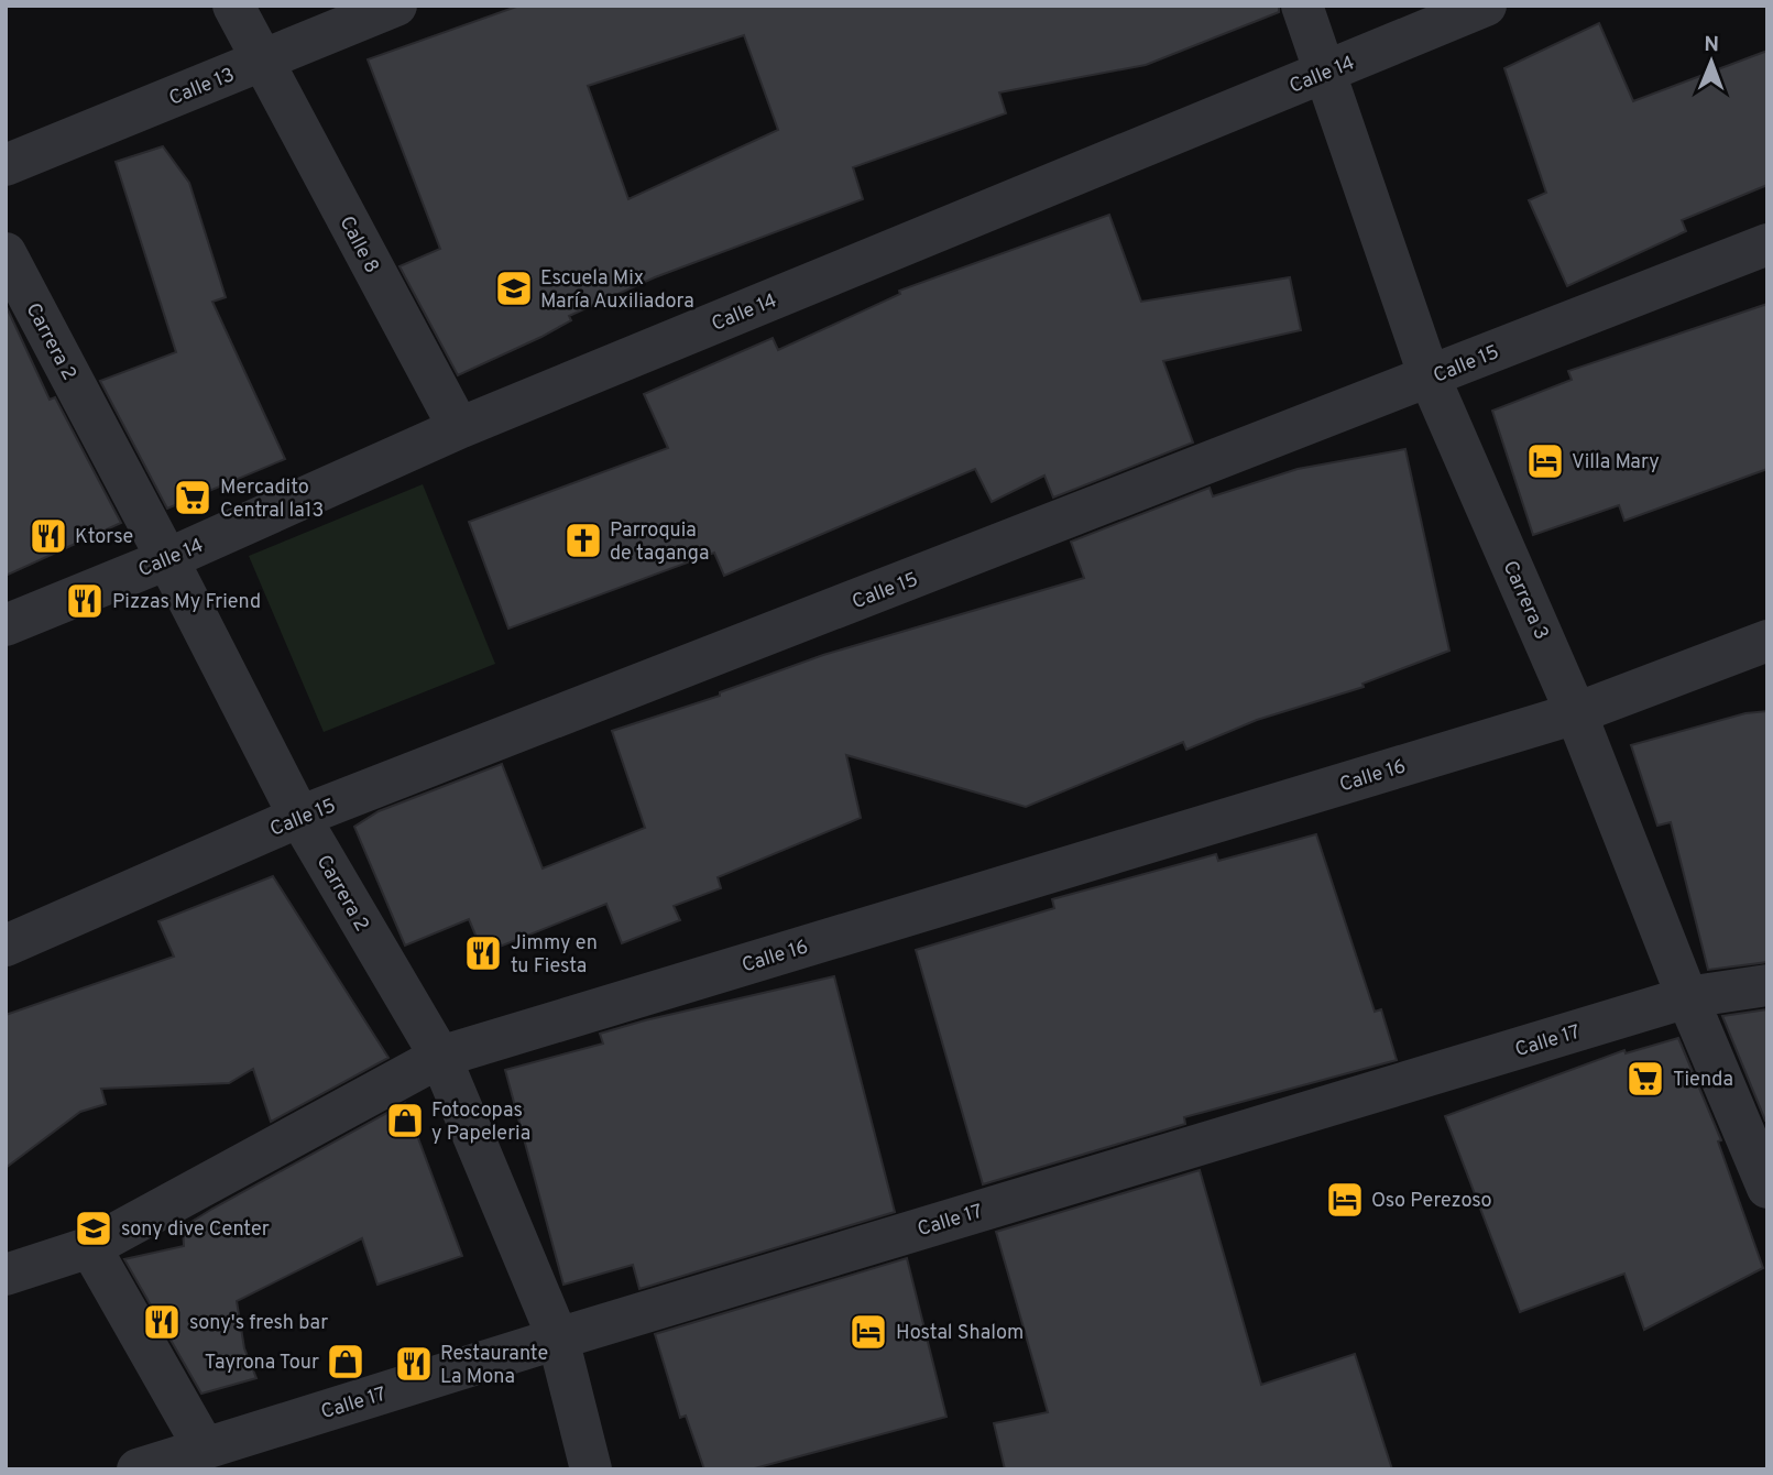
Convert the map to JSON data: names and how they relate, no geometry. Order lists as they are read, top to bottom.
{
  "streets": {
    "street": [
      "Calle 14",
      "Calle 13",
      "Calle 8",
      "Carrera 2",
      "Calle 15",
      "Carrera 3",
      "Calle 16",
      "Calle 17"
    ]
  },
  "crossings": [
    ["Calle 14", "Calle 8"],
    ["Calle 14", "Carrera 2"],
    ["Calle 14", "Carrera 3"],
    ["Calle 13", "Calle 8"],
    ["Carrera 2", "Calle 15"],
    ["Carrera 2", "Calle 16"],
    ["Carrera 2", "Calle 17"],
    ["Calle 15", "Carrera 3"],
    ["Carrera 3", "Calle 16"],
    ["Carrera 3", "Calle 17"]
  ],
  "places": {
    "school or university": ["Escuela Mix María Auxiliadora", "sony dive Center"],
    "hotel": ["Villa Mary", "Oso Perezoso", "Hostal Shalom"],
    "supermarket": ["Mercadito Central la13", "Tienda"],
    "restaurant": [
      "Ktorse",
      "Pizzas My Friend",
      "Jimmy en tu Fiesta",
      "sony's fresh bar",
      "Restaurante La Mona"
    ],
    "church": ["Parroquia de taganga"],
    "shop": ["Fotocopas y Papeleria", "Tayrona Tour"]
  },
  "north": "top"
}
